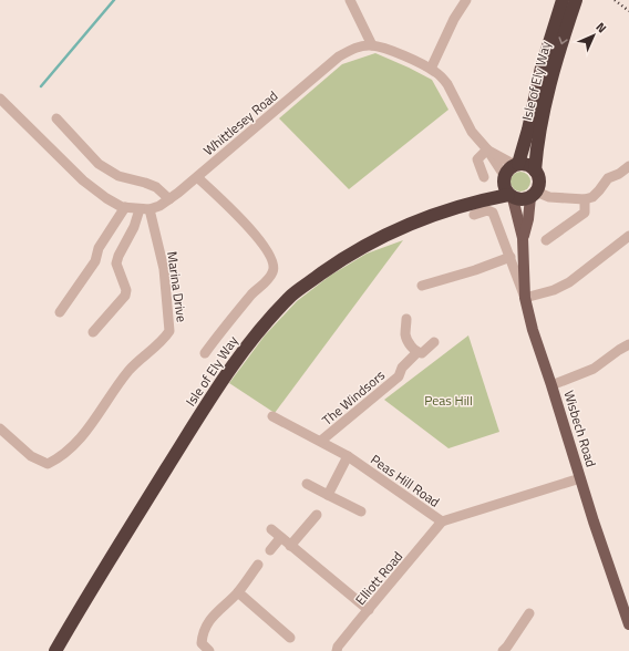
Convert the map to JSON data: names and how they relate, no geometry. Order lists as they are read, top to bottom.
{
  "streets": {
    "highway": ["Isle of Ely Way"],
    "main road": ["Wisbech Road"],
    "street": [
      "Whittlesey Road",
      "Marina Drive",
      "The Windsors",
      "Peas Hill Road",
      "Elliott Road"
    ]
  },
  "crossings": [
    ["Isle of Ely Way", "Whittlesey Road"],
    ["Isle of Ely Way", "Wisbech Road"],
    ["Whittlesey Road", "Marina Drive"],
    ["Whittlesey Road", "Wisbech Road"],
    ["The Windsors", "Peas Hill Road"],
    ["Wisbech Road", "Peas Hill Road"],
    ["Peas Hill Road", "Elliott Road"]
  ],
  "parks": ["Peas Hill"],
  "north": "top right"
}
